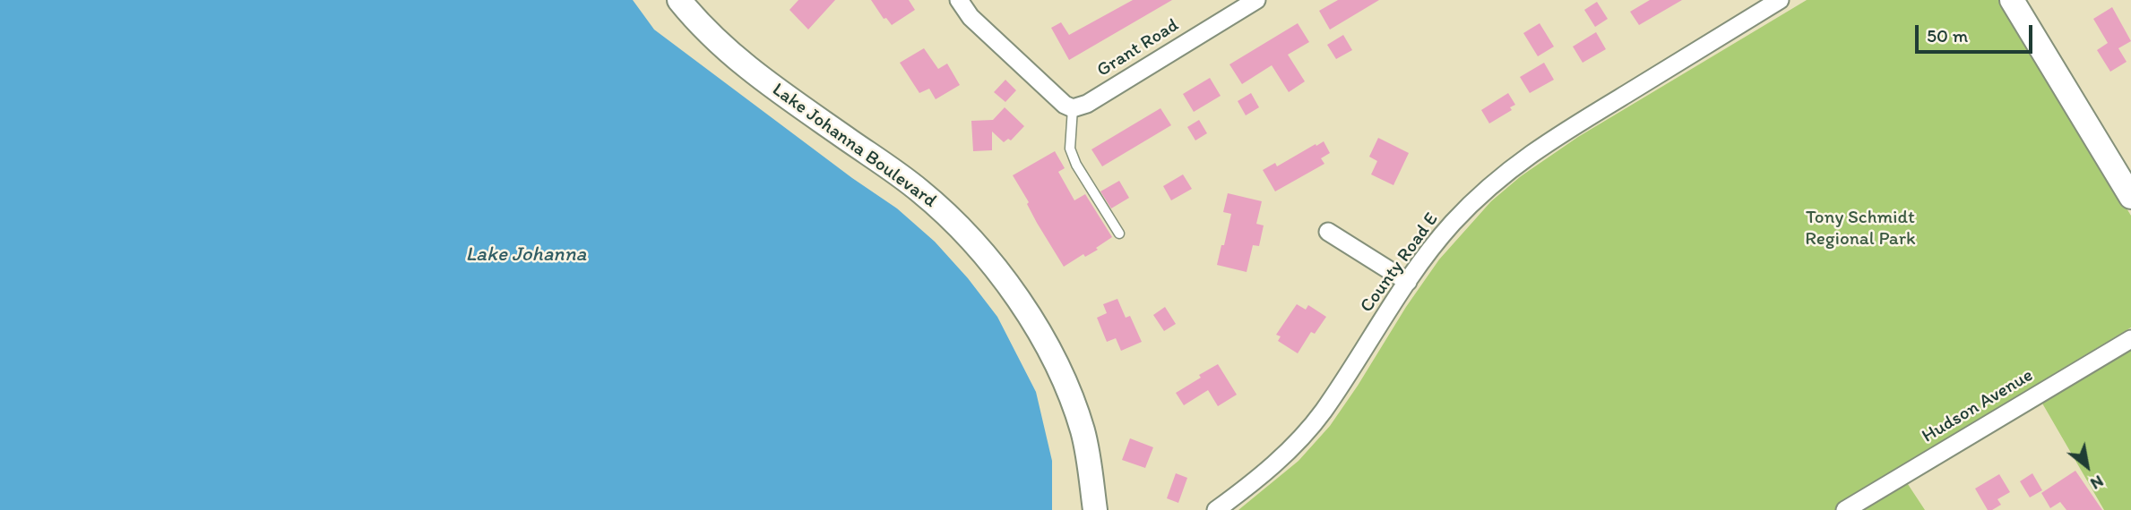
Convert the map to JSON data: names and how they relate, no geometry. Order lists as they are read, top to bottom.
{
  "streets": {
    "street": [
      "Grant Road",
      "Lake Johanna Boulevard",
      "County Road E",
      "Hudson Avenue"
    ]
  },
  "water": ["Lake Johanna"],
  "parks": ["Tony Schmidt Regional Park"],
  "scale_bar": "50 m",
  "north": "bottom right"
}
